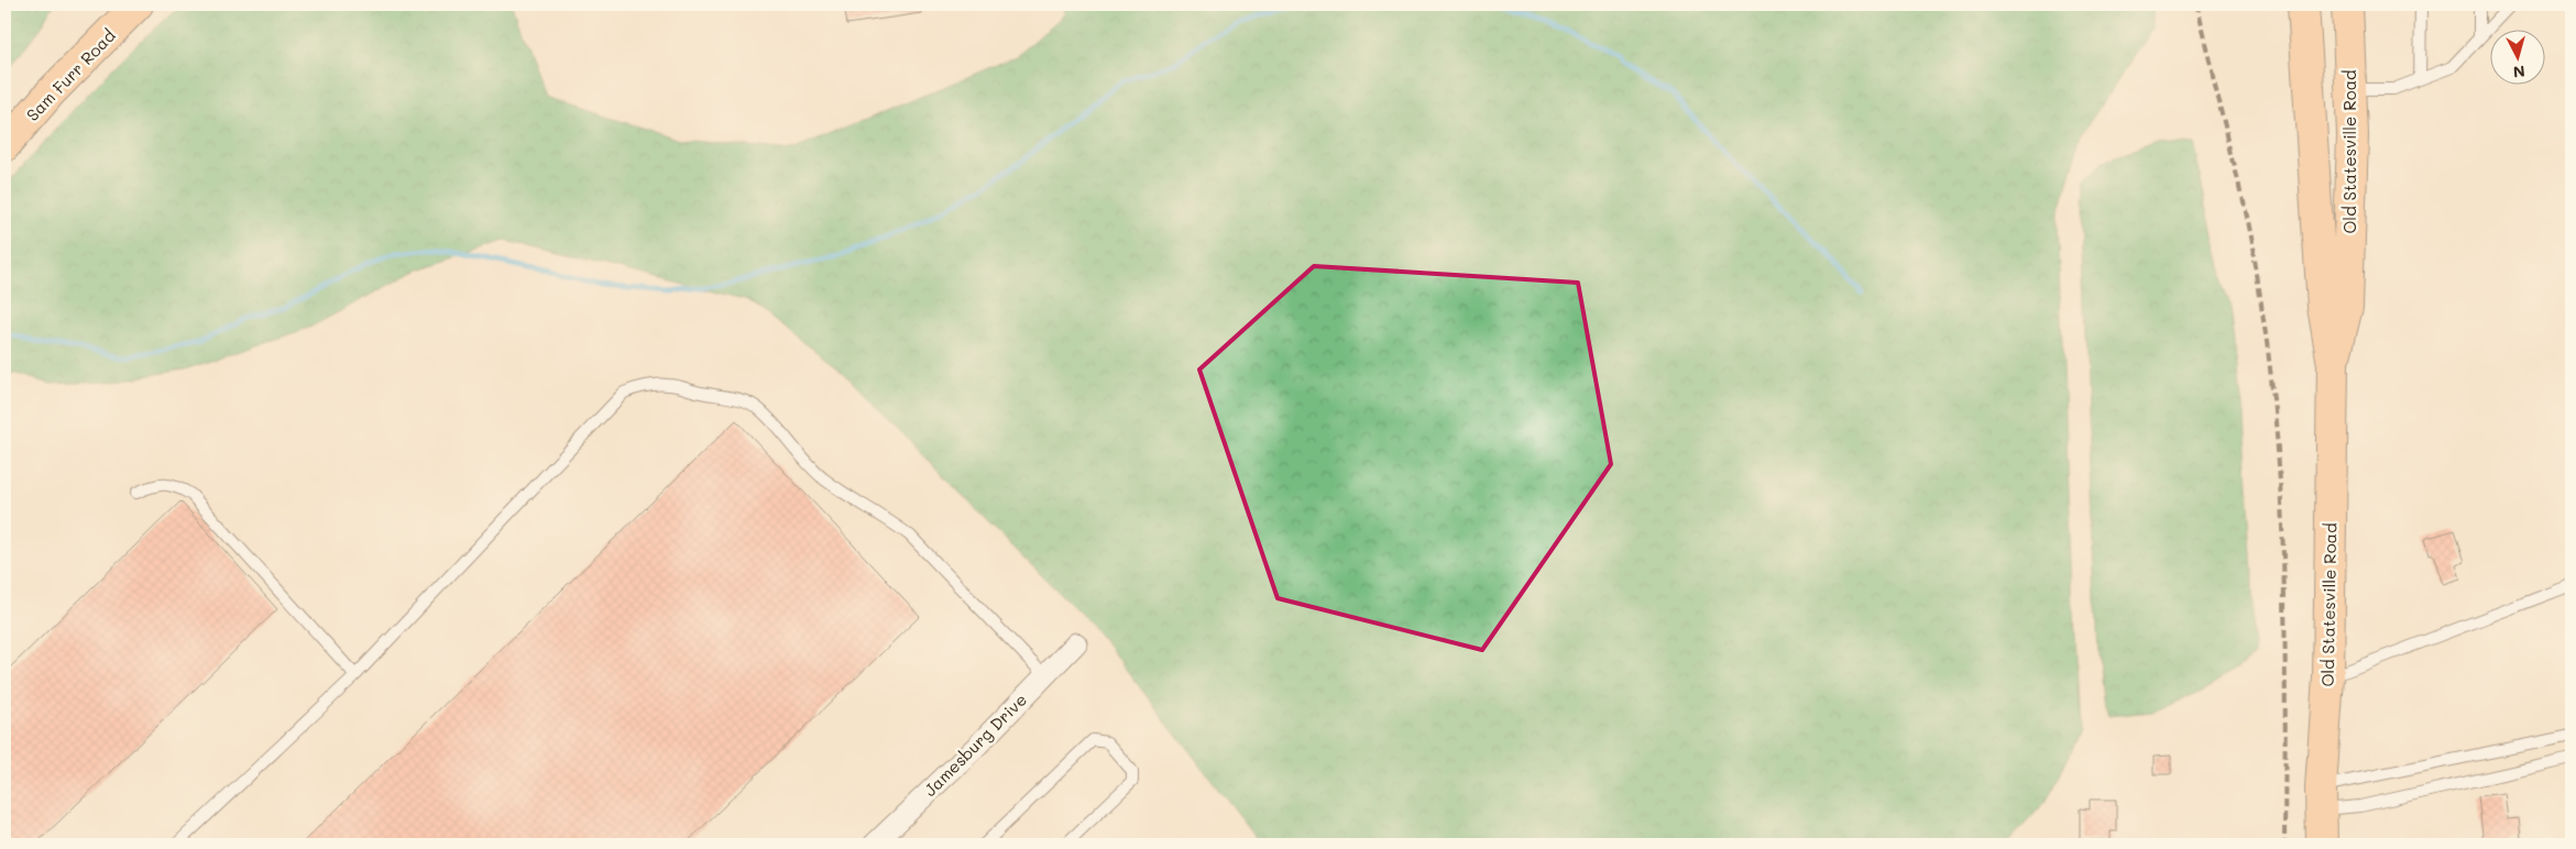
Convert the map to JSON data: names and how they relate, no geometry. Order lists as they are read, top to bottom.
{
  "streets": {
    "main road": ["Sam Furr Road", "Old Statesville Road"],
    "street": ["Jamesburg Drive"]
  },
  "north": "bottom"
}
